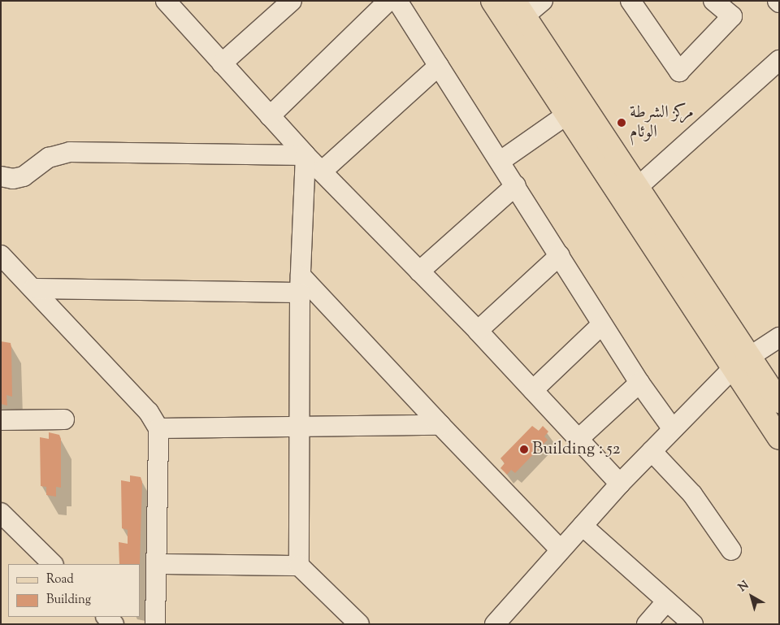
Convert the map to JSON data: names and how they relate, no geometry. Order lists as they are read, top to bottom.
{
  "places": ["مركز الشرطة الوئام", "Building : 52"],
  "legend": ["Road", "Building"],
  "north": "top left"
}
